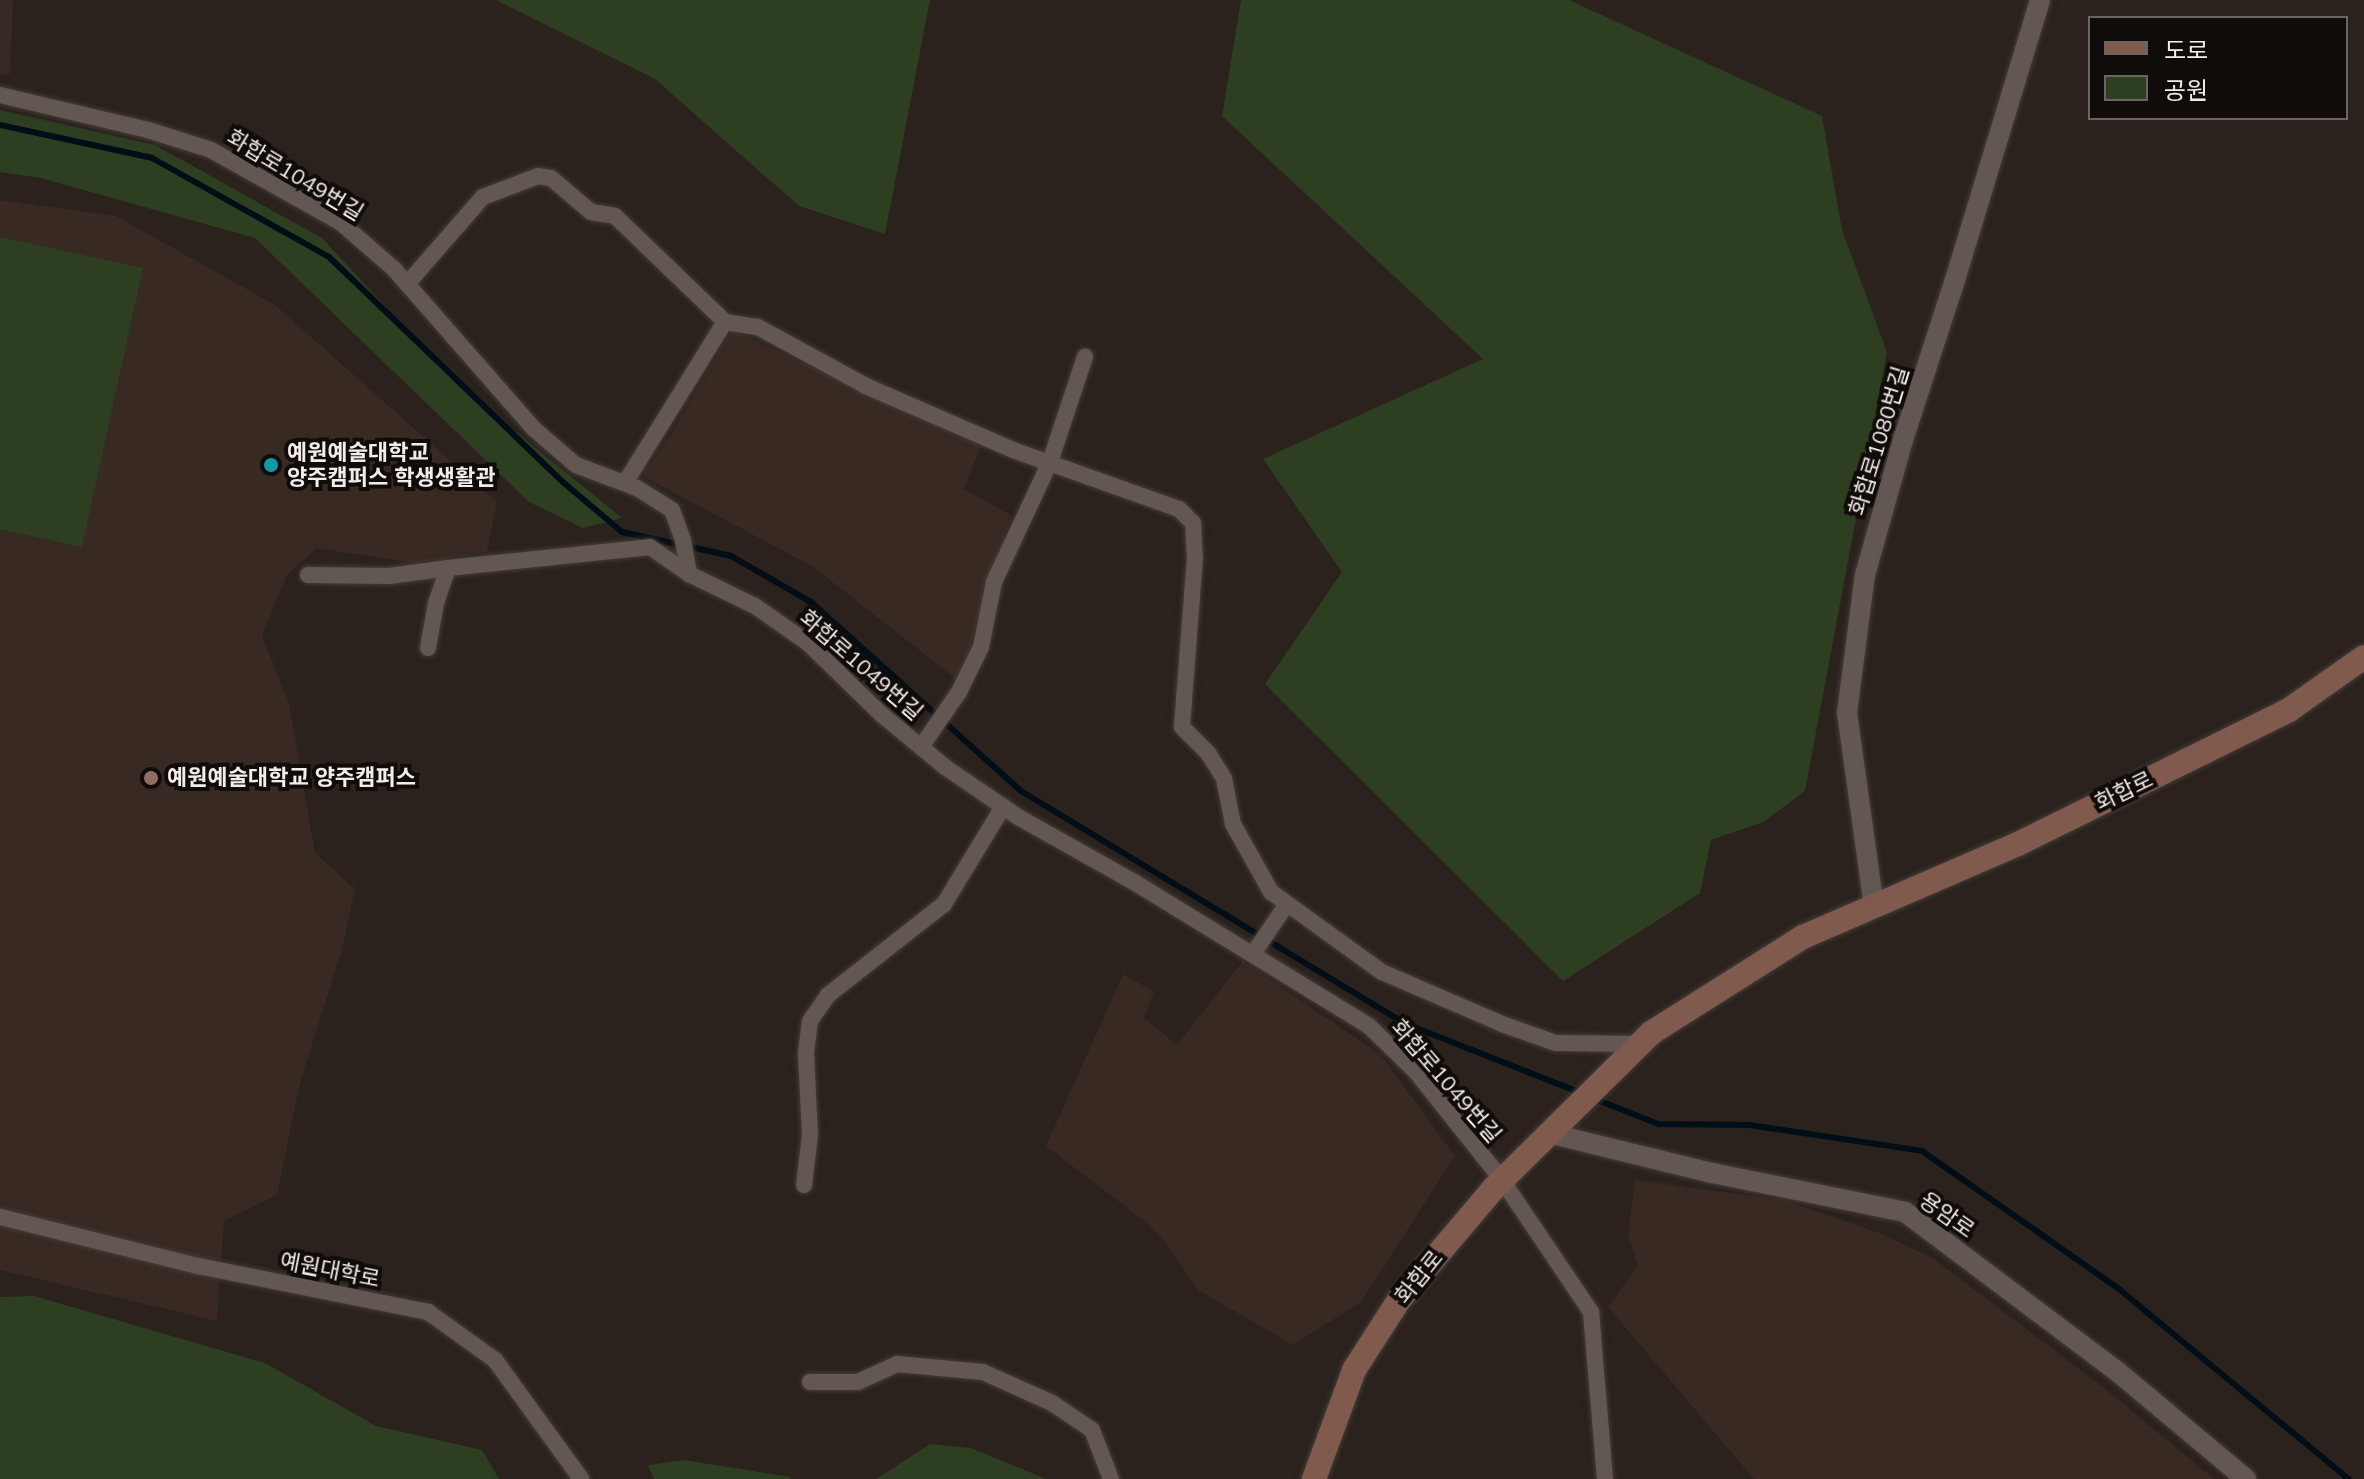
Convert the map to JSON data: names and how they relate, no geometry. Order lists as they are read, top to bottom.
{
  "streets": {
    "main road": ["화합로"],
    "street": [
      "화합로1049번길",
      "화합로1080번길",
      "용암로",
      "예원대학로"
    ]
  },
  "crossings": [
    ["화합로1049번길", "화합로"],
    ["화합로1080번길", "화합로"],
    ["화합로", "용암로"]
  ],
  "places": ["예원예술대학교 양주캠퍼스 학생생활관", "예원예술대학교 양주캠퍼스"],
  "legend": ["도로", "공원"]
}
